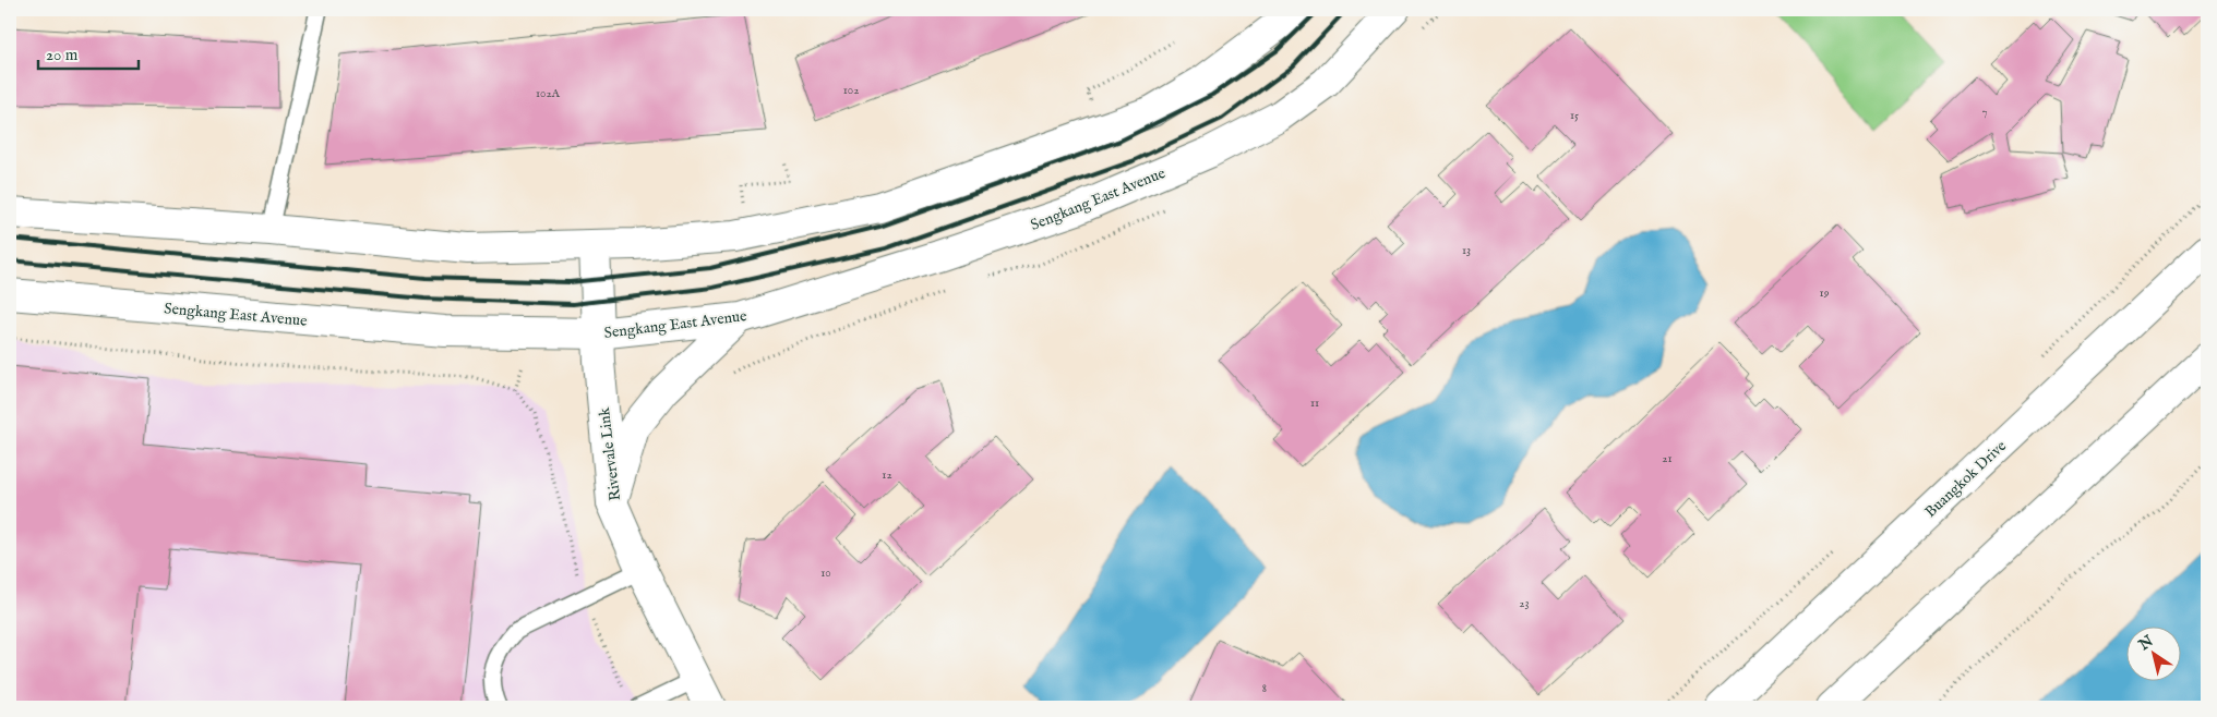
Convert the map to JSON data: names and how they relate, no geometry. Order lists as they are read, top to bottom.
{
  "streets": {
    "main road": ["Sengkang East Avenue", "Rivervale Link", "Buangkok Drive"]
  },
  "crossings": [
    ["Sengkang East Avenue", "Rivervale Link"]
  ],
  "house_numbers": [
    "102",
    "102A",
    "7",
    "15",
    "13",
    "19",
    "11",
    "21",
    "12",
    "10",
    "23",
    "8"
  ],
  "scale_bar": "20 m",
  "north": "top left"
}
